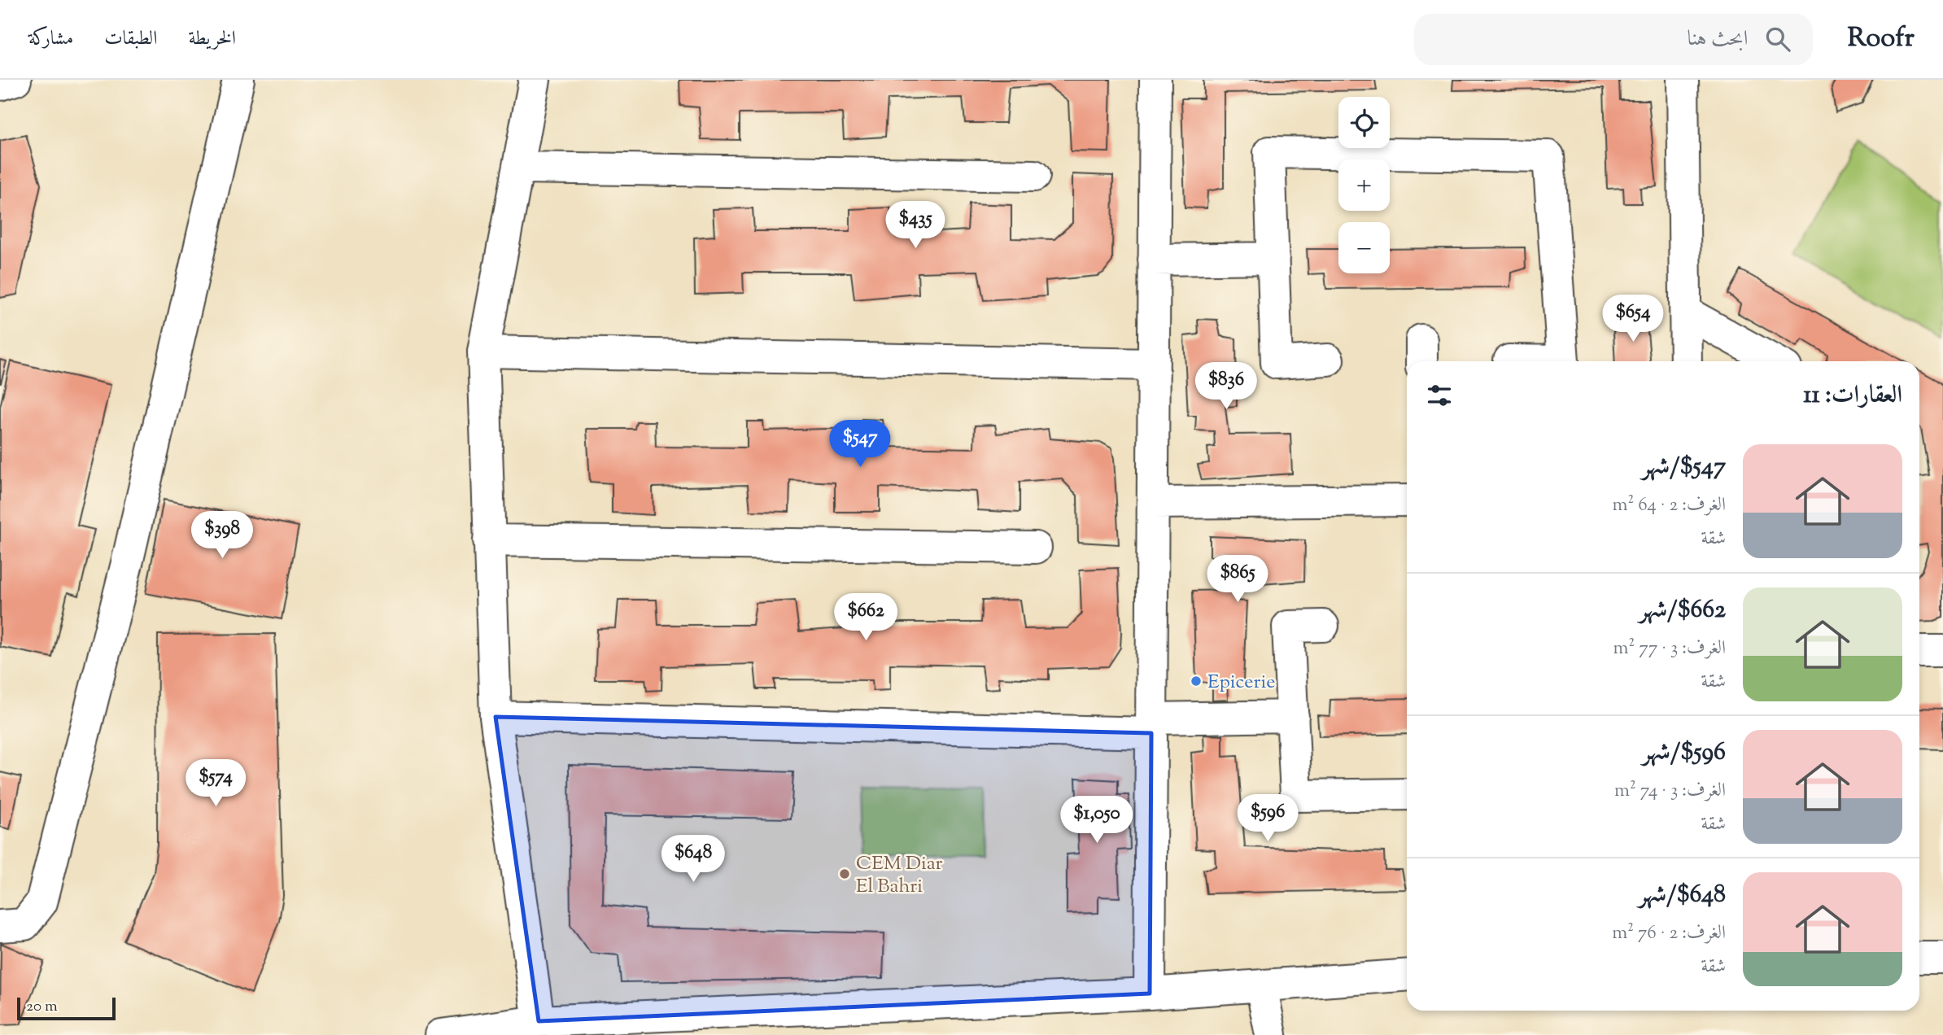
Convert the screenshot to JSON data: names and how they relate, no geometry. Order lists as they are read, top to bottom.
{
  "places": ["Epicerie", "CEM Diar El Bahri"],
  "scale_bar": "20 m",
  "page": {
    "header": "Roofr",
    "search": "ابحث هنا",
    "nav": ["الخريطة", "الطبقات", "مشاركة"],
    "map_buttons": ["+", "−"],
    "price": [
      "$435",
      "$654",
      "$836",
      "$547",
      "$398",
      "$865",
      "$662",
      "$574",
      "$596",
      "$1,050",
      "$648"
    ],
    "heading": "العقارات: 11",
    "list": [
      {
        "name": "$547/شهر",
        "note": "الغرف: 2 · 64 m² · شقة"
      },
      {
        "name": "$662/شهر",
        "note": "الغرف: 3 · 77 m² · شقة"
      },
      {
        "name": "$596/شهر",
        "note": "الغرف: 3 · 74 m² · شقة"
      },
      {
        "name": "$648/شهر",
        "note": "الغرف: 2 · 76 m² · شقة"
      }
    ],
    "scale": "20 m"
  }
}
